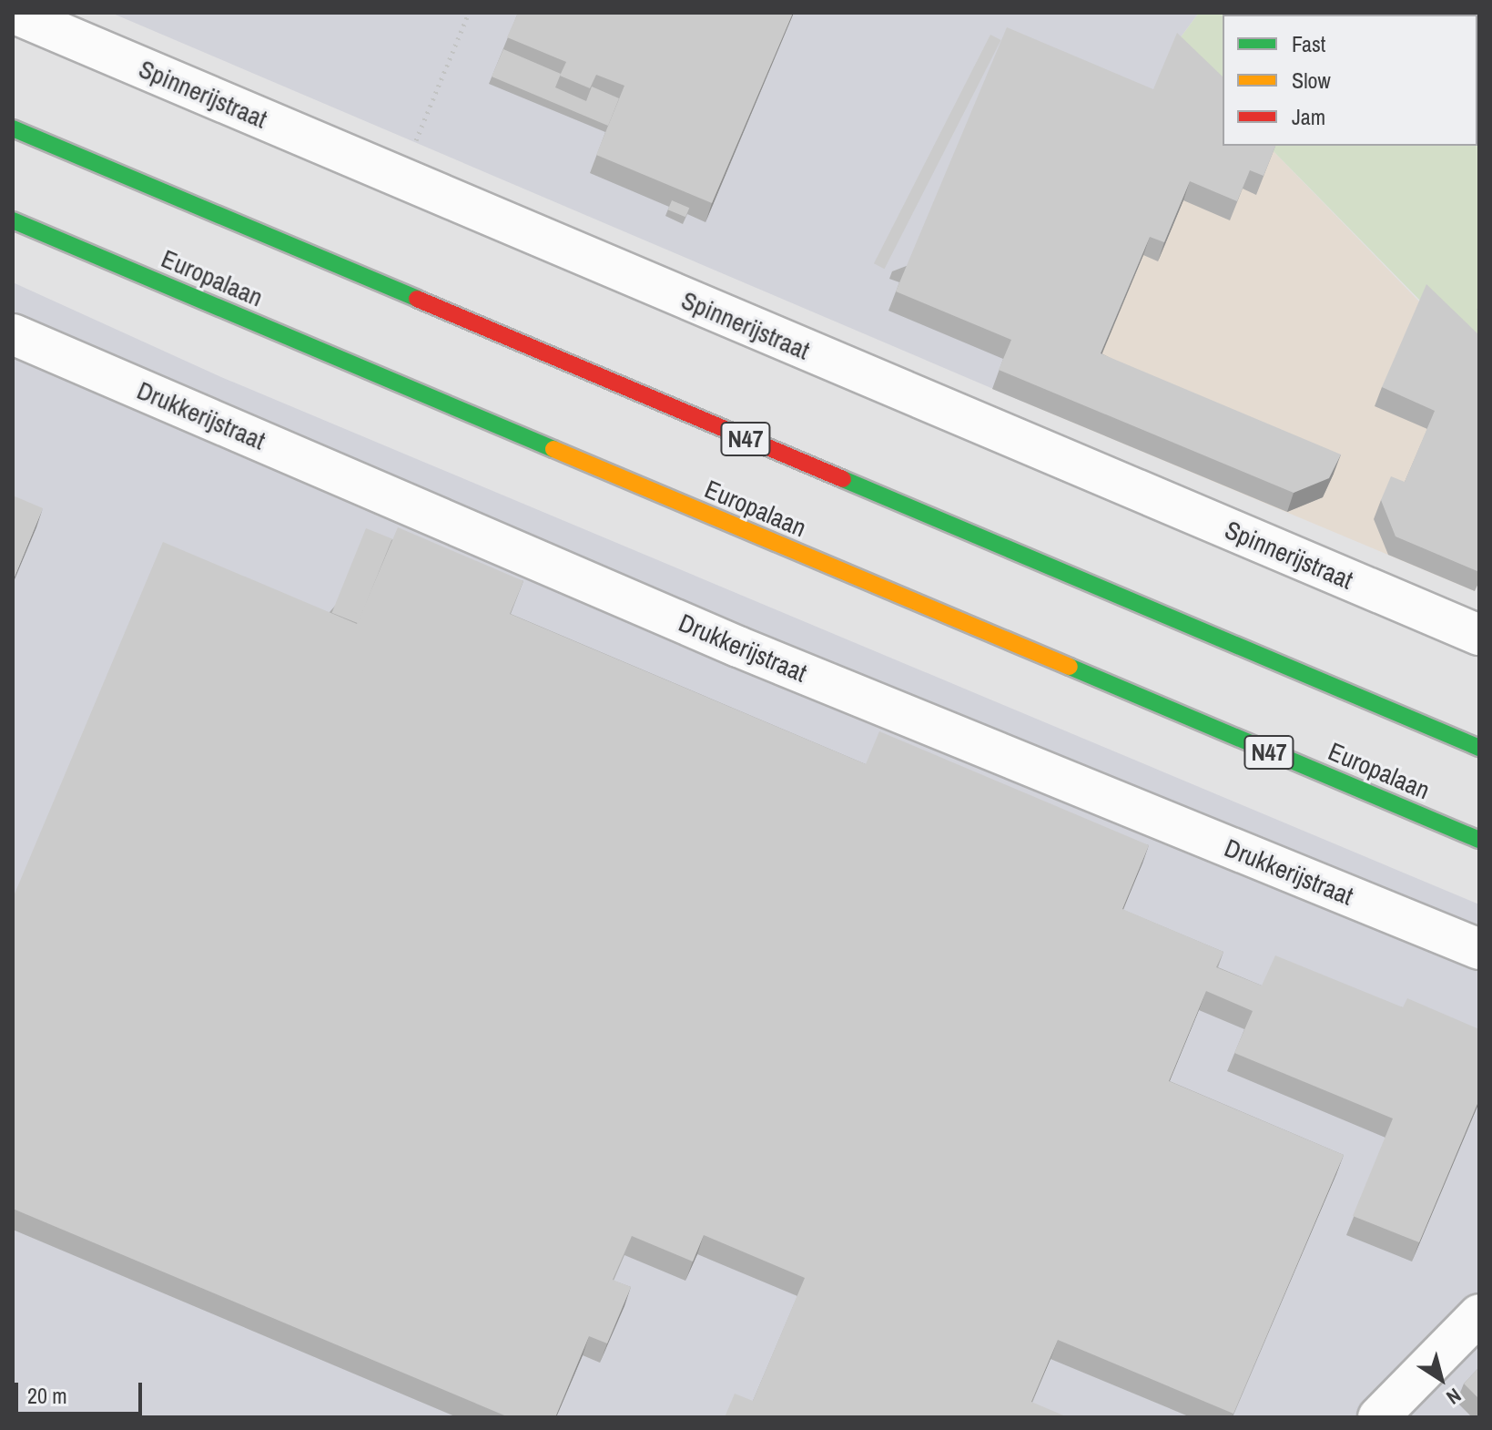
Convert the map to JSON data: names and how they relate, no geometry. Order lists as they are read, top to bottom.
{
  "streets": {
    "highway": ["Europalaan", "N47"],
    "street": ["Spinnerijstraat", "Drukkerijstraat"]
  },
  "legend": ["Fast", "Slow", "Jam"],
  "scale_bar": "20 m",
  "north": "bottom right"
}
